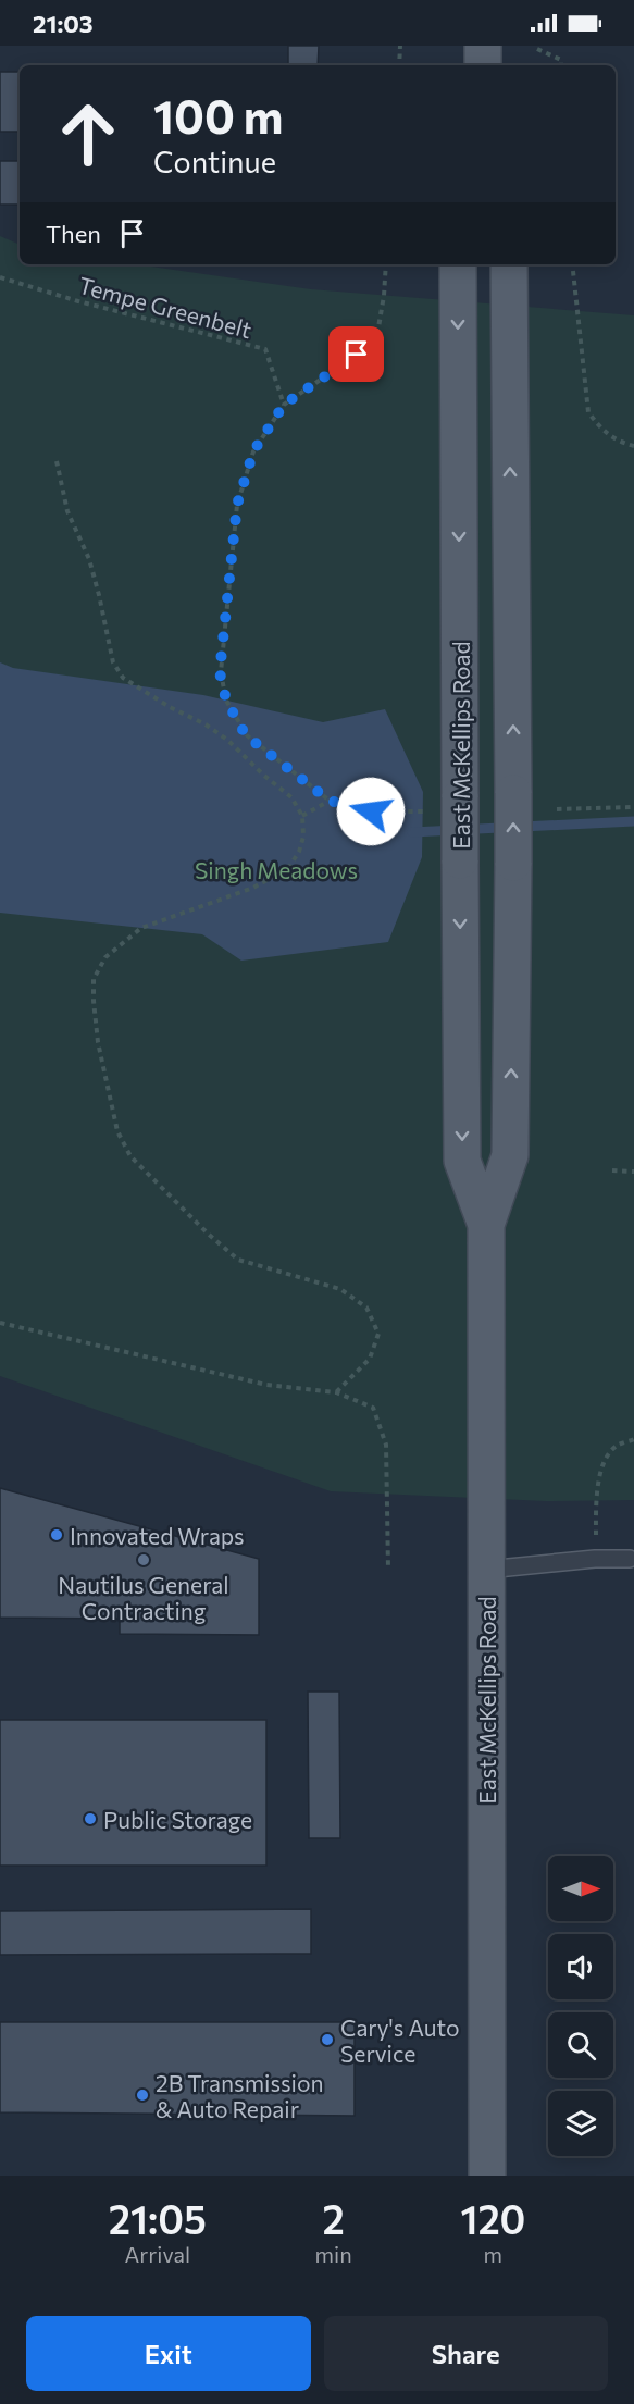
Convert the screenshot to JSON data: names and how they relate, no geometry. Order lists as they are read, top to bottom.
{
  "streets": {
    "main road": ["East McKellips Road"],
    "path": ["Tempe Greenbelt"]
  },
  "parks": ["Singh Meadows"],
  "places": [
    "Innovated Wraps",
    "Nautilus General Contracting",
    "Public Storage",
    "Cary's Auto Service",
    "2B Transmission & Auto Repair"
  ],
  "north": "right",
  "page": {
    "status": "21:03",
    "turn": ["100 m", "Continue"],
    "then": "Then",
    "eta": [
      "21:05",
      "Arrival",
      "2",
      "min",
      "120",
      "m"
    ],
    "buttons": ["Exit", "Share"]
  }
}
